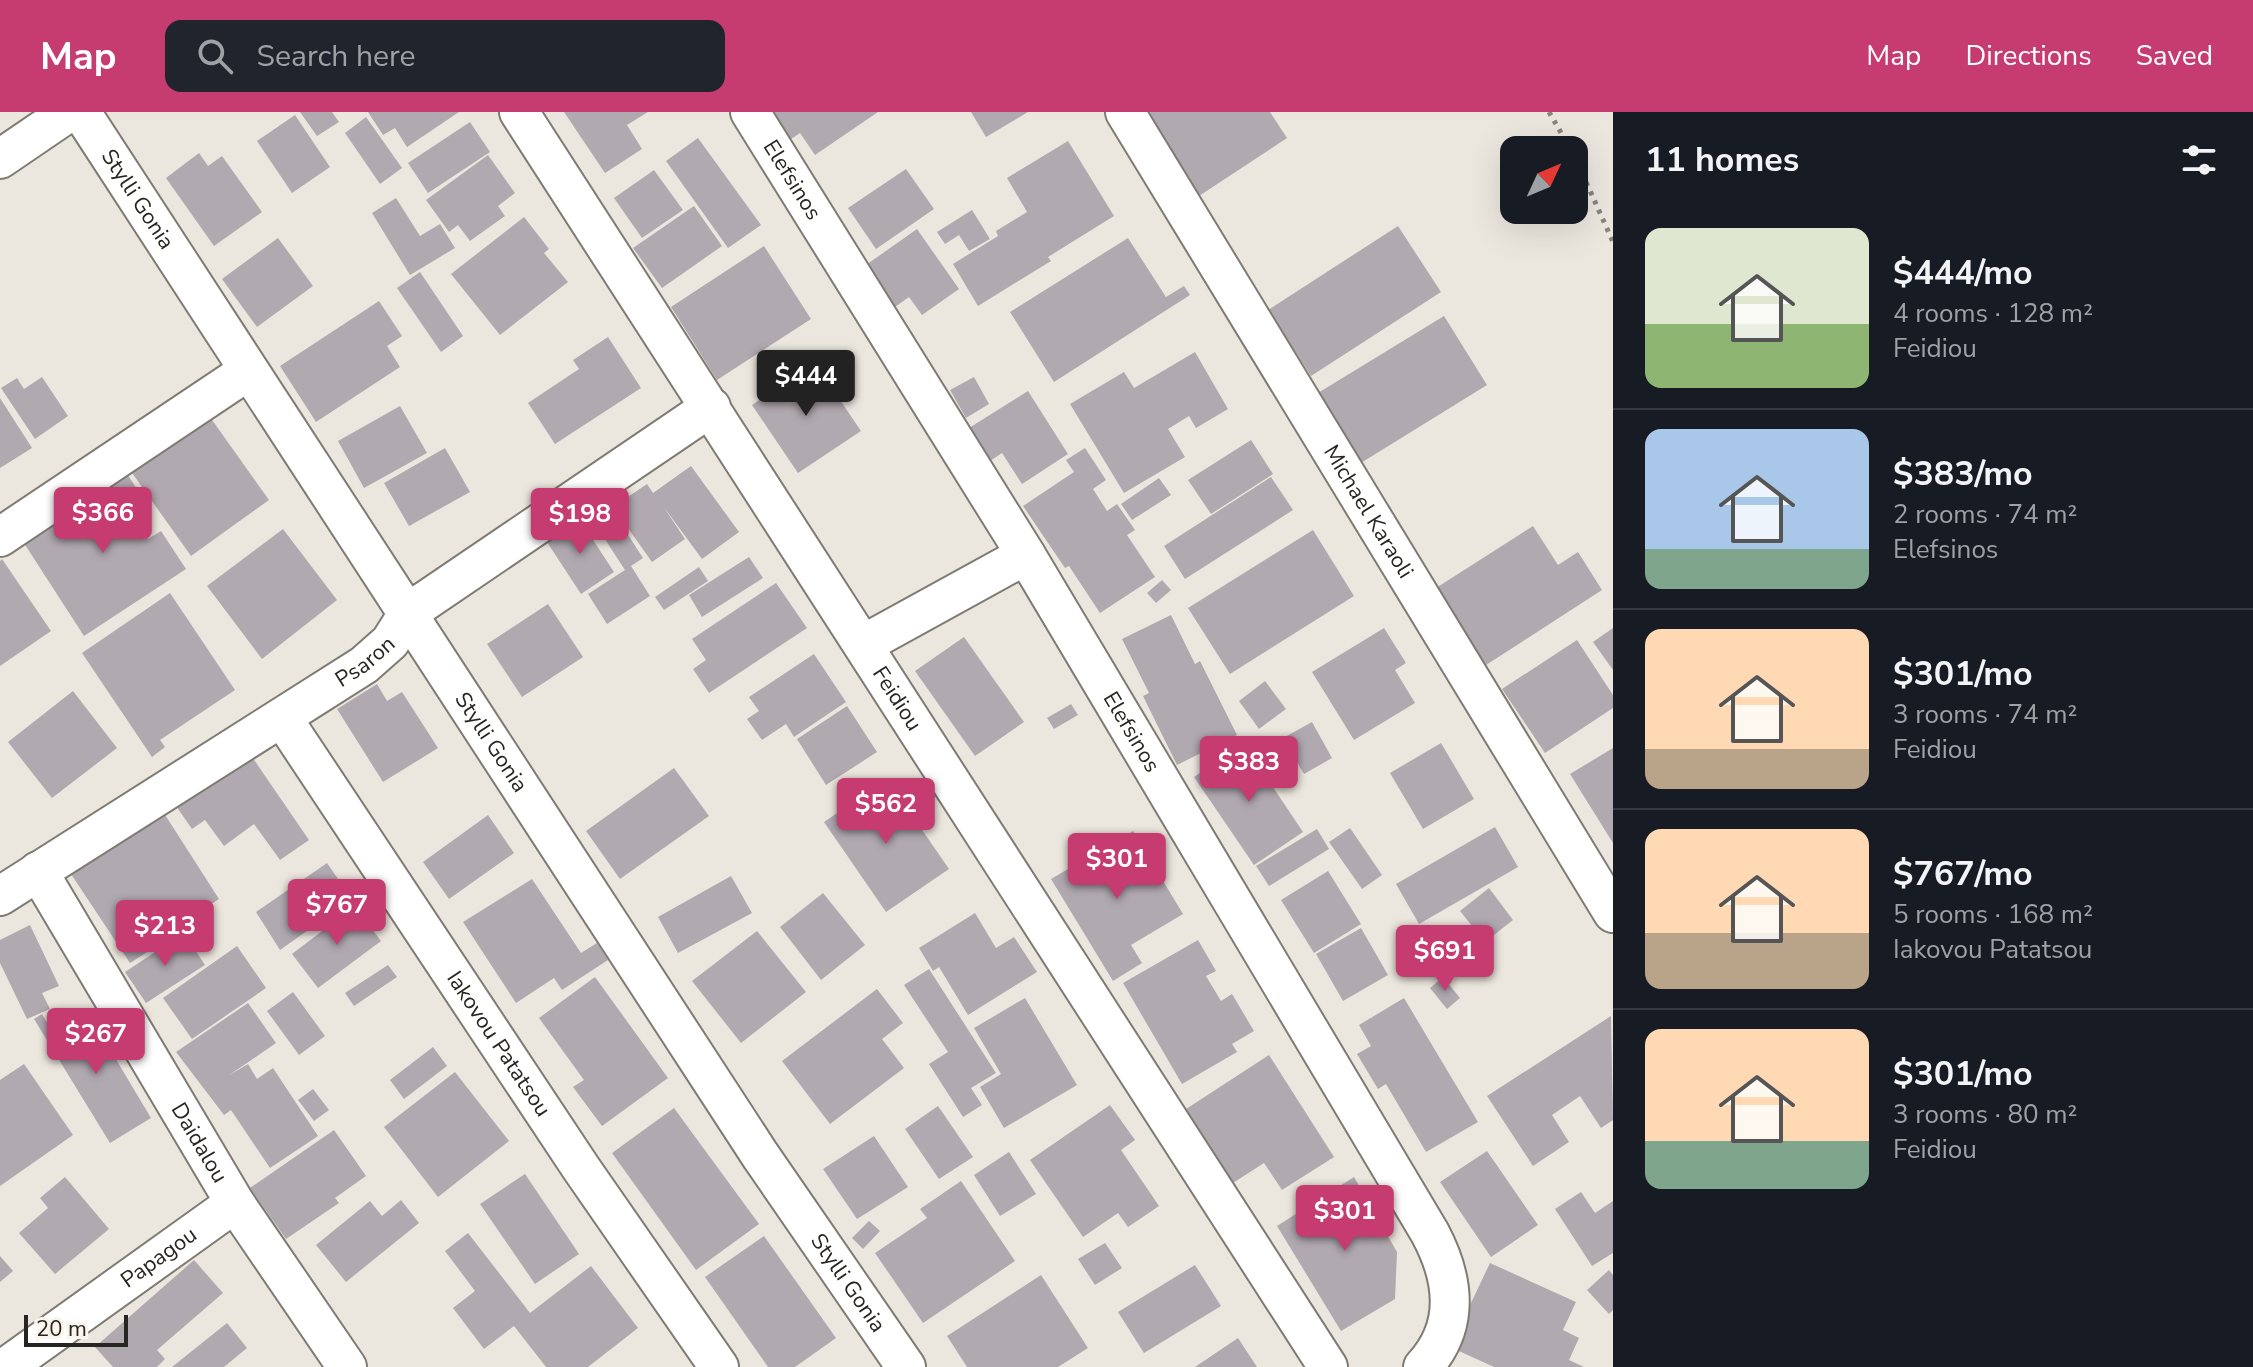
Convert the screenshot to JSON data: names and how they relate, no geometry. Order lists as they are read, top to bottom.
{
  "streets": {
    "street": [
      "Elefsinos",
      "Stylli Gonia",
      "Michael Karaoli",
      "Psaron",
      "Feidiou",
      "Iakovou Patatsou",
      "Daidalou",
      "Papagou"
    ]
  },
  "crossings": [
    ["Stylli Gonia", "Psaron"],
    ["Psaron", "Feidiou"],
    ["Psaron", "Iakovou Patatsou"],
    ["Psaron", "Daidalou"],
    ["Daidalou", "Papagou"]
  ],
  "scale_bar": "20 m",
  "north": "top right",
  "page": {
    "header": "Map",
    "search": "Search here",
    "nav": ["Map", "Directions", "Saved"],
    "heading": "11 homes",
    "list": [
      {
        "name": "$444/mo",
        "note": "4 rooms · 128 m² · Feidiou"
      },
      {
        "name": "$383/mo",
        "note": "2 rooms · 74 m² · Elefsinos"
      },
      {
        "name": "$301/mo",
        "note": "3 rooms · 74 m² · Feidiou"
      },
      {
        "name": "$767/mo",
        "note": "5 rooms · 168 m² · Iakovou Patatsou"
      },
      {
        "name": "$301/mo",
        "note": "3 rooms · 80 m² · Feidiou"
      }
    ],
    "price": [
      "$444",
      "$366",
      "$198",
      "$383",
      "$562",
      "$301",
      "$767",
      "$213",
      "$691",
      "$267",
      "$301"
    ],
    "scale": "20 m"
  }
}
